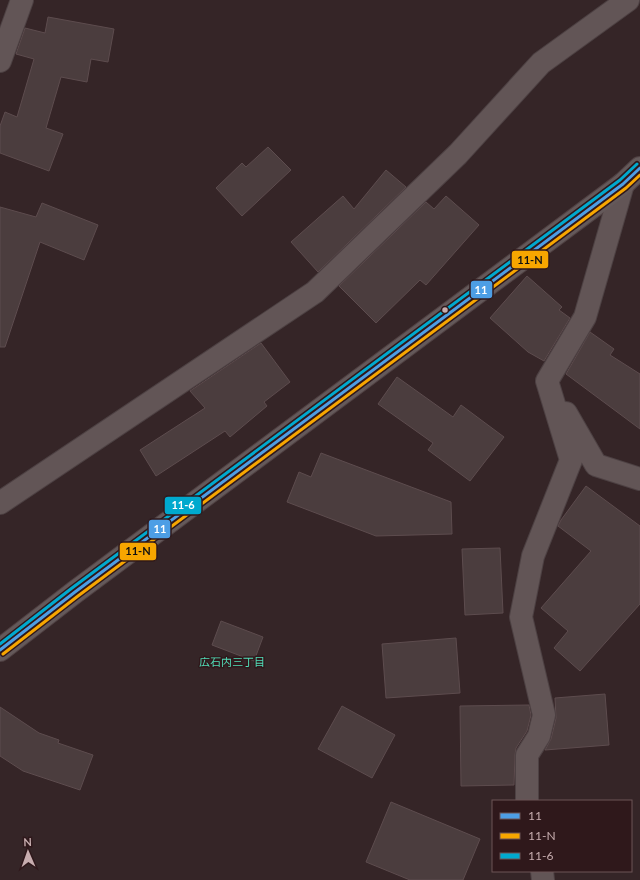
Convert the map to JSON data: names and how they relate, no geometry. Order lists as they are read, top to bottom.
{
  "districts": ["広石内三丁目"],
  "lines": ["transit line 11-6", "transit line 11", "transit line 11-N"],
  "legend": ["11", "11-N", "11-6"],
  "north": "top"
}
